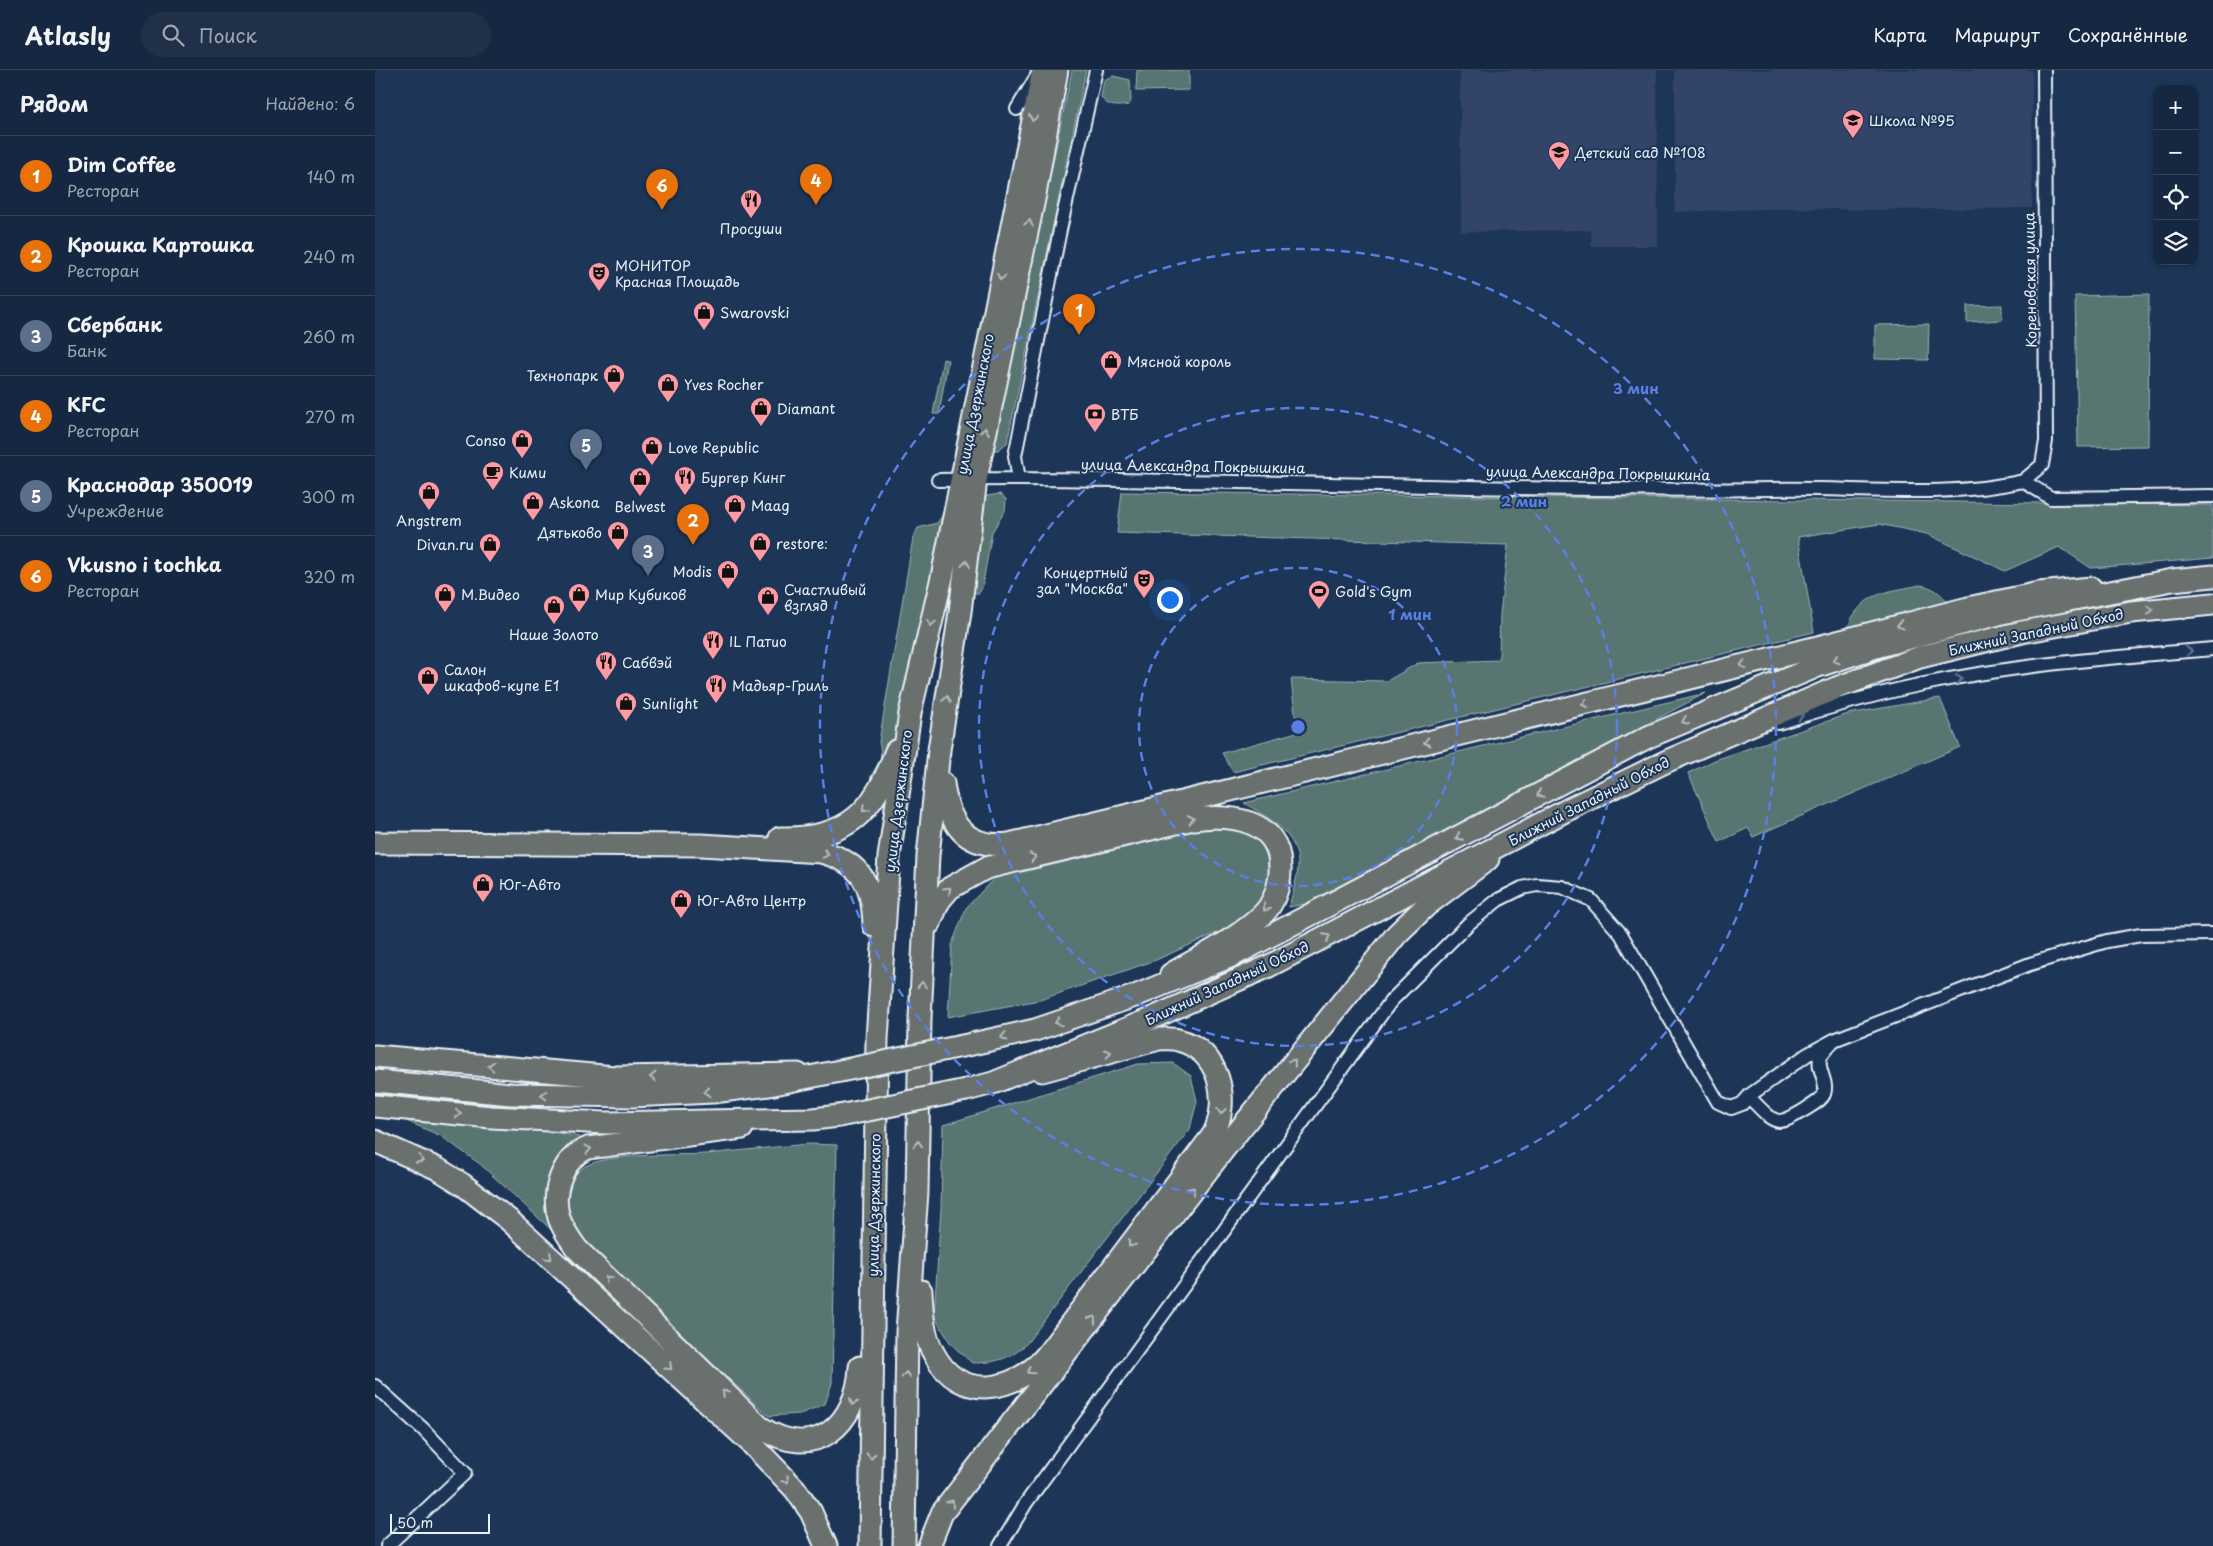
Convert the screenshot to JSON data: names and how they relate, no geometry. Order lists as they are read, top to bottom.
{
  "streets": {
    "main road": ["улица Дзержинского", "Ближний Западный Обход"],
    "street": ["Кореновская улица", "улица Александра Покрышкина"]
  },
  "crossings": [
    ["Кореновская улица", "улица Александра Покрышкина"],
    ["улица Дзержинского", "улица Александра Покрышкина"]
  ],
  "places": {
    "school or university": ["Школа №95", "Детский сад №108"],
    "restaurant": [
      "Просуши",
      "Бургер Кинг",
      "IL Патио",
      "Сабвэй",
      "Мадьяр-Гриль"
    ],
    "theatre": ["МОНИТОР Красная Площадь", "Концертный зал \"Москва\""],
    "shop": [
      "Swarovski",
      "Мясной король",
      "Технопарк",
      "Yves Rocher",
      "Diamant",
      "Conso",
      "Love Republic",
      "Belwest",
      "Angstrem",
      "Askona",
      "Maag",
      "Дятьково",
      "restore:",
      "Divan.ru",
      "Modis",
      "М.Видео",
      "Мир Кубиков",
      "Счастливый взгляд",
      "Наше Золото",
      "Салон шкафов-купе Е1",
      "Sunlight",
      "Юг-Авто",
      "Юг-Авто Центр"
    ],
    "bank": ["ВТБ"],
    "cafe": ["Кими"],
    "sports": ["Gold's Gym"]
  },
  "scale_bar": "50 m",
  "page": {
    "header": "Atlasly",
    "search": "Поиск",
    "nav": ["Карта", "Маршрут", "Сохранённые"],
    "heading": ["Рядом", "Найдено: 6"],
    "map_buttons": ["+", "−"],
    "list": [
      {
        "mark": "1",
        "name": "Dim Coffee",
        "note": "Ресторан",
        "value": "140 m"
      },
      {
        "mark": "2",
        "name": "Крошка Картошка",
        "note": "Ресторан",
        "value": "240 m"
      },
      {
        "mark": "3",
        "name": "Сбербанк",
        "note": "Банк",
        "value": "260 m"
      },
      {
        "mark": "4",
        "name": "KFC",
        "note": "Ресторан",
        "value": "270 m"
      },
      {
        "mark": "5",
        "name": "Краснодар 350019",
        "note": "Учреждение",
        "value": "300 m"
      },
      {
        "mark": "6",
        "name": "Vkusno i tochka",
        "note": "Ресторан",
        "value": "320 m"
      }
    ],
    "pins": [
      "4",
      "6",
      "1",
      "5",
      "2",
      "3"
    ],
    "scale": "50 m"
  },
  "rings": ["3 мин", "2 мин", "1 мин"]
}
